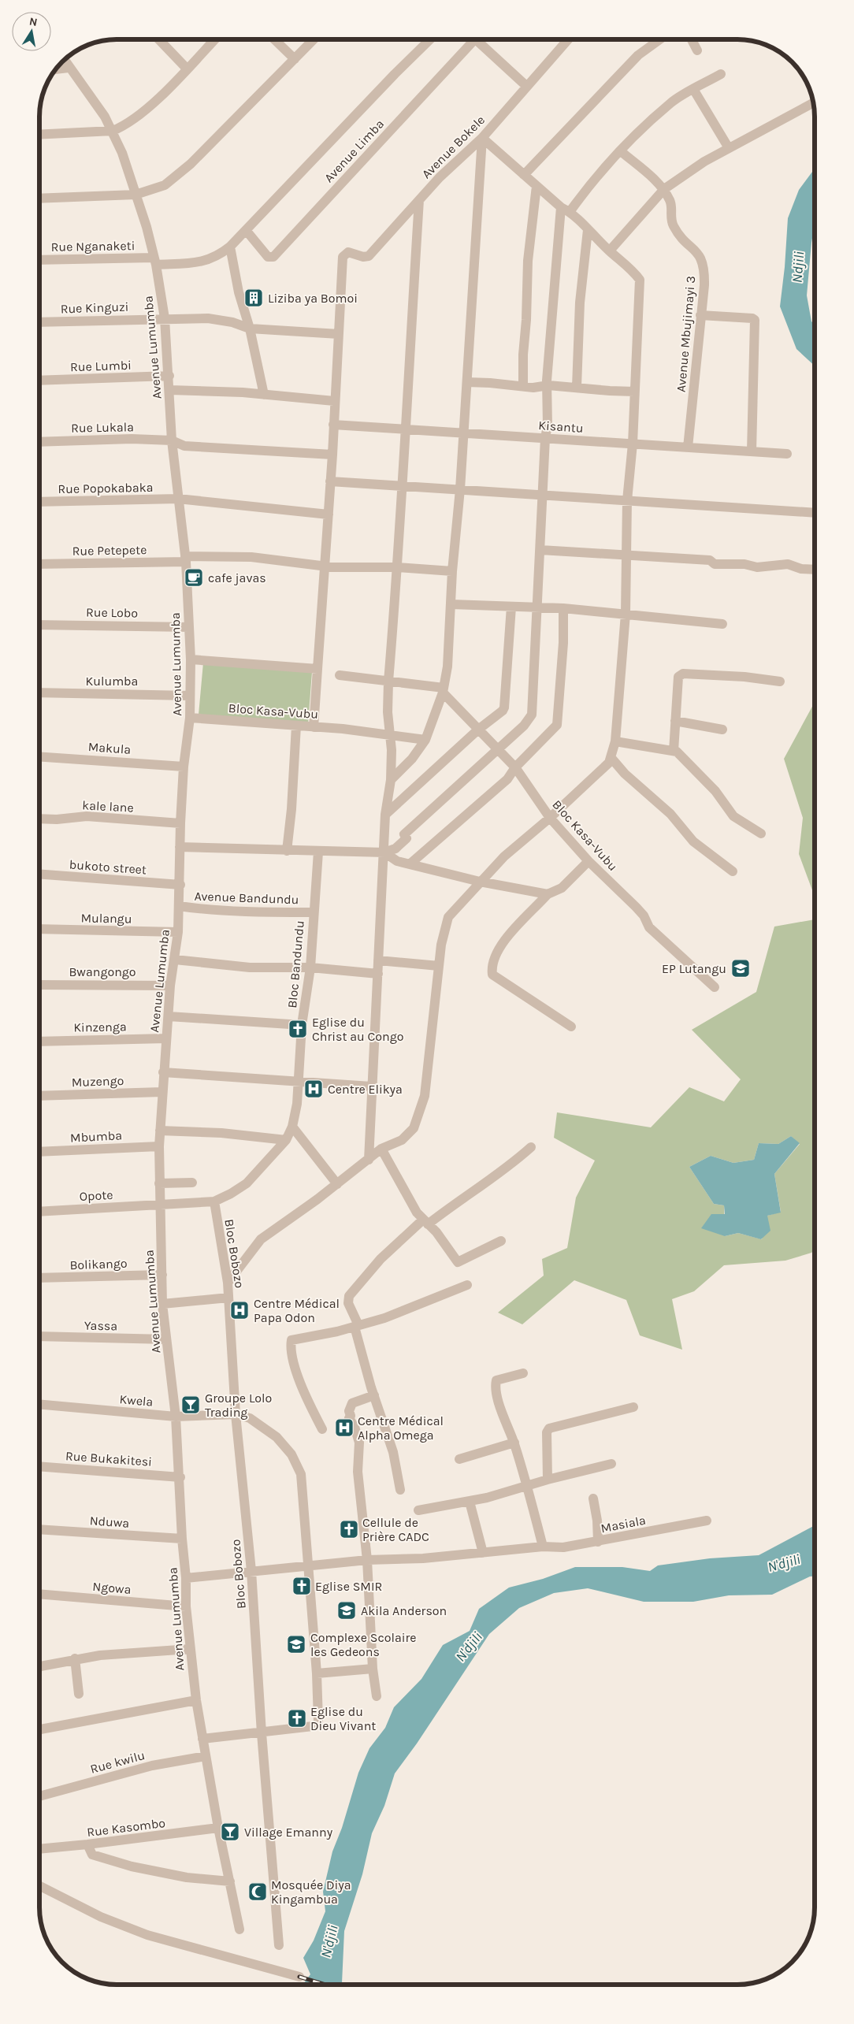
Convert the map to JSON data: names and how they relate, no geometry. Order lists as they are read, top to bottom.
{
  "streets": {
    "street": [
      "Avenue Bokele",
      "Avenue Limba",
      "Rue Nganaketi",
      "Rue Kinguzi",
      "Avenue Mbujimayi 3",
      "Avenue Lumumba",
      "Rue Lumbi",
      "Kisantu",
      "Rue Lukala",
      "Rue Popokabaka",
      "Rue Petepete",
      "Rue Lobo",
      "Kulumba",
      "Bloc Kasa-Vubu",
      "Makula",
      "kale lane",
      "bukoto street",
      "Avenue Bandundu",
      "Mulangu",
      "Bloc Bandundu",
      "Bwangongo",
      "Kinzenga",
      "Muzengo",
      "Mbumba",
      "Opote",
      "Bloc Bobozo",
      "Bolikango",
      "Yassa",
      "Kwela",
      "Rue Bukakitesi",
      "Nduwa",
      "Masiala",
      "Ngowa",
      "Rue kwilu",
      "Rue Kasombo"
    ]
  },
  "crossings": [
    ["Avenue Limba", "Rue Nganaketi"],
    ["Avenue Limba", "Avenue Lumumba"],
    ["Rue Nganaketi", "Avenue Lumumba"],
    ["Rue Kinguzi", "Avenue Lumumba"],
    ["Avenue Mbujimayi 3", "Kisantu"],
    ["Avenue Lumumba", "Rue Lumbi"],
    ["Avenue Lumumba", "Rue Lukala"],
    ["Avenue Lumumba", "Rue Popokabaka"],
    ["Avenue Lumumba", "Rue Petepete"],
    ["Avenue Lumumba", "Rue Lobo"],
    ["Avenue Lumumba", "Kulumba"],
    ["Avenue Lumumba", "Bloc Kasa-Vubu"],
    ["Avenue Lumumba", "Makula"],
    ["Avenue Lumumba", "kale lane"],
    ["Avenue Lumumba", "bukoto street"],
    ["Avenue Lumumba", "Avenue Bandundu"],
    ["Avenue Lumumba", "Mulangu"],
    ["Avenue Lumumba", "Bloc Bandundu"],
    ["Avenue Lumumba", "Bwangongo"],
    ["Avenue Lumumba", "Kinzenga"],
    ["Avenue Lumumba", "Muzengo"],
    ["Avenue Lumumba", "Mbumba"],
    ["Avenue Lumumba", "Opote"],
    ["Avenue Lumumba", "Bolikango"],
    ["Avenue Lumumba", "Yassa"],
    ["Avenue Lumumba", "Kwela"],
    ["Avenue Lumumba", "Rue Bukakitesi"],
    ["Avenue Lumumba", "Nduwa"],
    ["Avenue Lumumba", "Masiala"],
    ["Avenue Lumumba", "Ngowa"],
    ["Avenue Lumumba", "Rue kwilu"],
    ["Avenue Lumumba", "Rue Kasombo"],
    ["Avenue Bandundu", "Bloc Bandundu"],
    ["Bloc Bandundu", "Opote"],
    ["Bloc Bandundu", "Bloc Bobozo"],
    ["Bloc Bobozo", "Kwela"],
    ["Bloc Bobozo", "Masiala"]
  ],
  "water": ["Ndjili", "N'djili"],
  "places": {
    "building": ["Liziba ya Bomoi"],
    "cafe": ["cafe javas"],
    "school or university": ["EP Lutangu", "Akila Anderson", "Complexe Scolaire les Gedeons"],
    "church": [
      "Eglise du Christ au Congo",
      "Cellule de Prière CADC",
      "Eglise SMIR",
      "Eglise du Dieu Vivant"
    ],
    "hospital": ["Centre Elikya", "Centre Médical Papa Odon", "Centre Médical Alpha Omega"],
    "bar": ["Groupe Lolo Trading", "Village Emanny"],
    "mosque": ["Mosquée Diya Kingambua"]
  },
  "north": "top"
}
